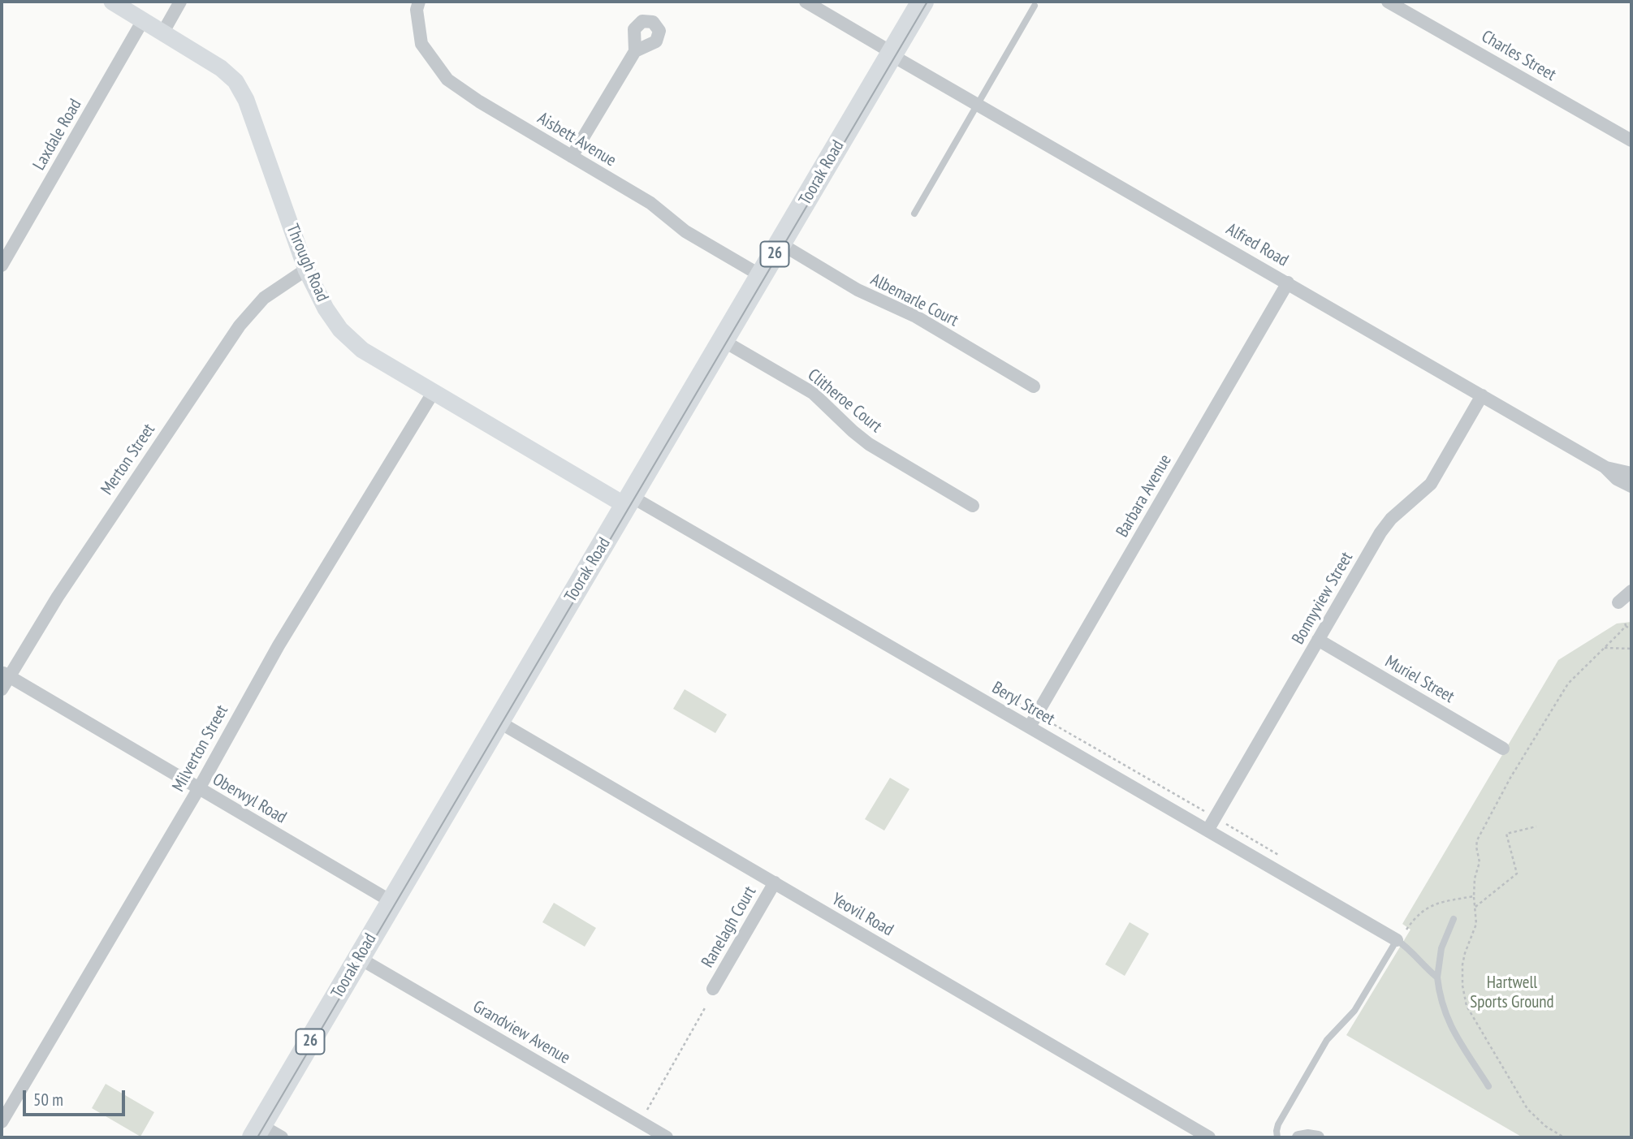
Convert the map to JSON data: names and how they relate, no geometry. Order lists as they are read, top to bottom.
{
  "streets": {
    "highway": ["Toorak Road", "26"],
    "street": [
      "Charles Street",
      "Laxdale Road",
      "Aisbett Avenue",
      "Alfred Road",
      "Through Road",
      "Albemarle Court",
      "Clitheroe Court",
      "Merton Street",
      "Barbara Avenue",
      "Bonnyview Street",
      "Muriel Street",
      "Beryl Street",
      "Milverton Street",
      "Oberwyl Road",
      "Yeovil Road",
      "Ranelagh Court",
      "Grandview Avenue"
    ]
  },
  "crossings": [
    ["Laxdale Road", "Through Road"],
    ["Aisbett Avenue", "Toorak Road"],
    ["Toorak Road", "Alfred Road"],
    ["Toorak Road", "Through Road"],
    ["Toorak Road", "Albemarle Court"],
    ["Toorak Road", "Clitheroe Court"],
    ["Toorak Road", "Beryl Street"],
    ["Toorak Road", "Oberwyl Road"],
    ["Toorak Road", "Yeovil Road"],
    ["Toorak Road", "Grandview Avenue"],
    ["Alfred Road", "Barbara Avenue"],
    ["Alfred Road", "Bonnyview Street"],
    ["Through Road", "Merton Street"],
    ["Through Road", "Beryl Street"],
    ["Through Road", "Milverton Street"],
    ["Merton Street", "Oberwyl Road"],
    ["Barbara Avenue", "Beryl Street"],
    ["Bonnyview Street", "Muriel Street"],
    ["Bonnyview Street", "Beryl Street"],
    ["Milverton Street", "Oberwyl Road"],
    ["Yeovil Road", "Ranelagh Court"]
  ],
  "parks": ["Hartwell Sports Ground"],
  "scale_bar": "50 m"
}
